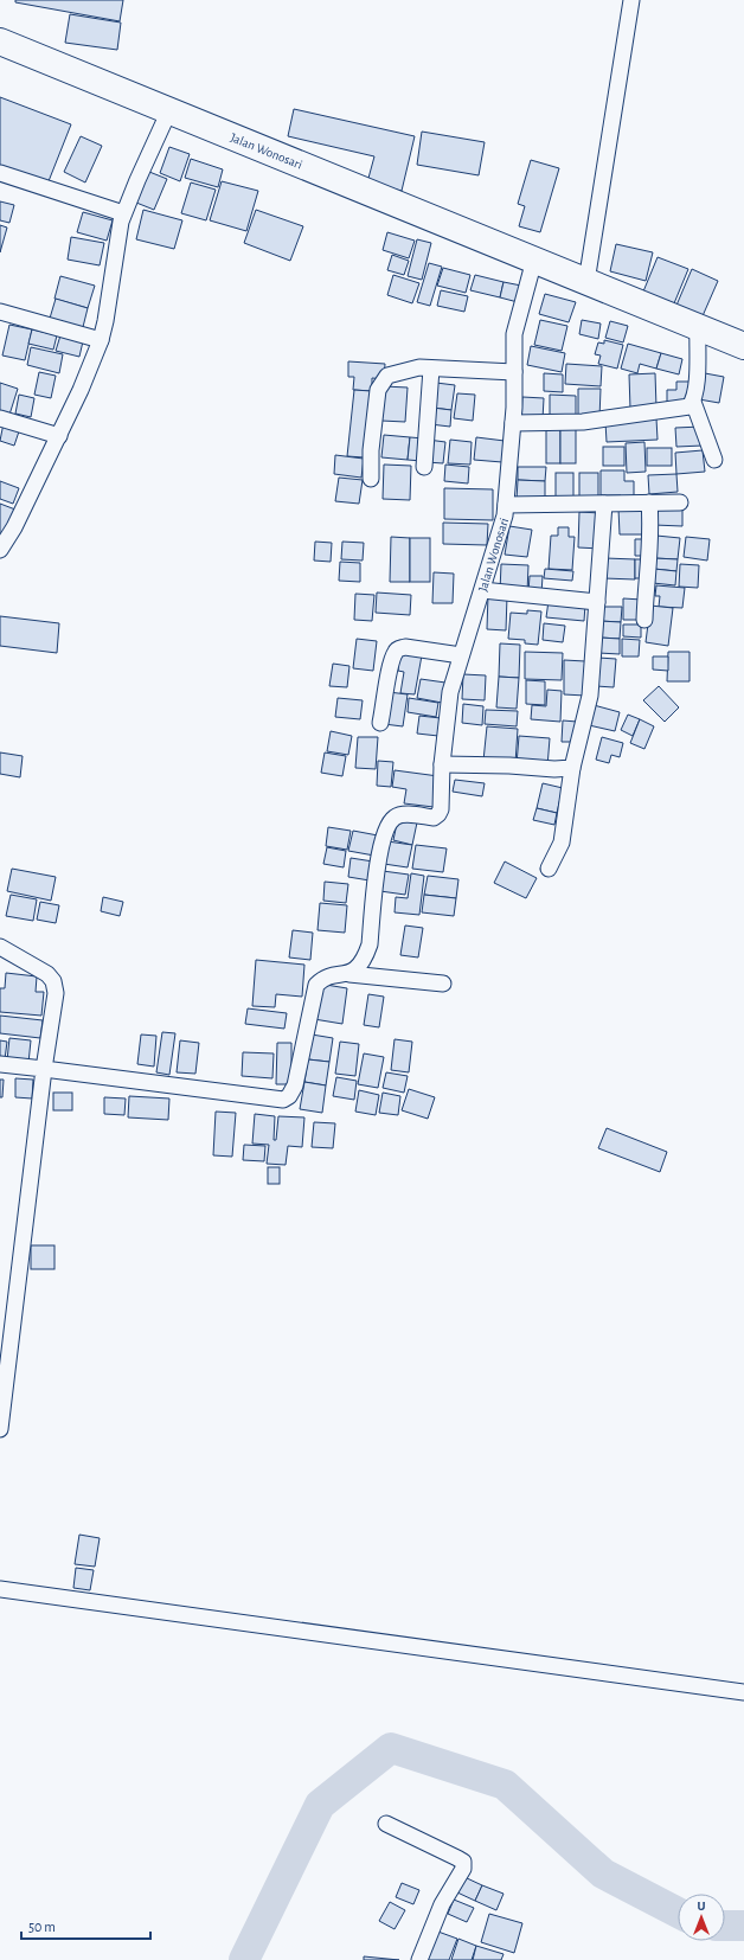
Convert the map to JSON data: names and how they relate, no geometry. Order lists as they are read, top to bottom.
{
  "streets": {
    "highway": ["Jalan Wonosari"]
  },
  "scale_bar": "50 m",
  "north": "top"
}
